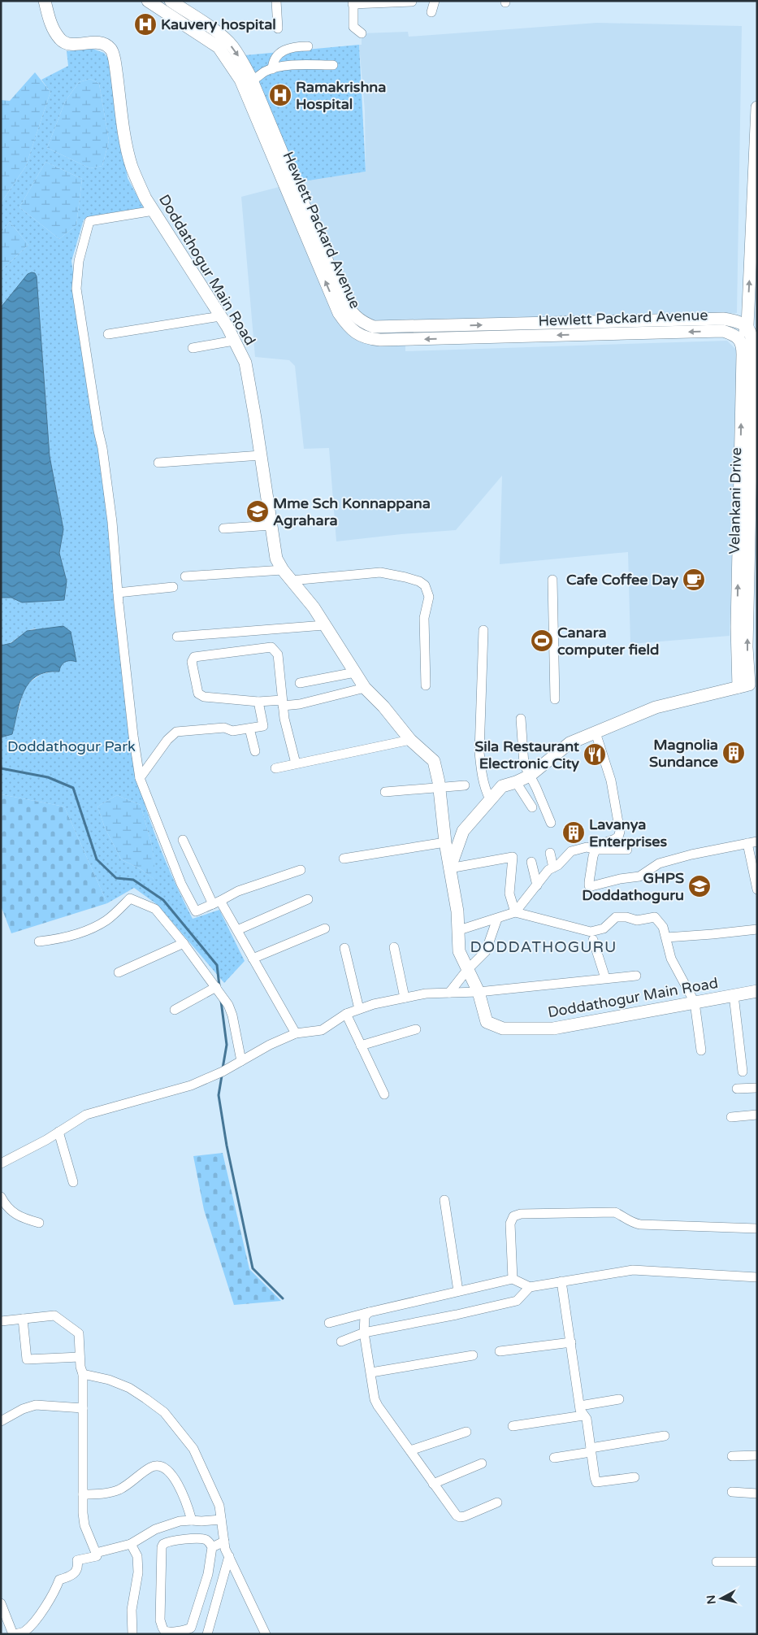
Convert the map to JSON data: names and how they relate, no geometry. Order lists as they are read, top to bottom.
{
  "streets": {
    "street": ["Hewlett Packard Avenue", "Doddathogur Main Road", "Velankani Drive"]
  },
  "crossings": [
    ["Hewlett Packard Avenue", "Velankani Drive"]
  ],
  "one_way": ["Velankani Drive"],
  "districts": ["DODDATHOGURU"],
  "parks": ["Doddathogur Park"],
  "places": {
    "hospital": ["Kauvery hospital", "Ramakrishna Hospital"],
    "school or university": ["Mme Sch Konnappana Agrahara", "GHPS Doddathoguru"],
    "cafe": ["Cafe Coffee Day"],
    "sports": ["Canara computer field"],
    "building": ["Magnolia Sundance", "Lavanya Enterprises"],
    "restaurant": ["Sila Restaurant Electronic City"]
  },
  "north": "left"
}
